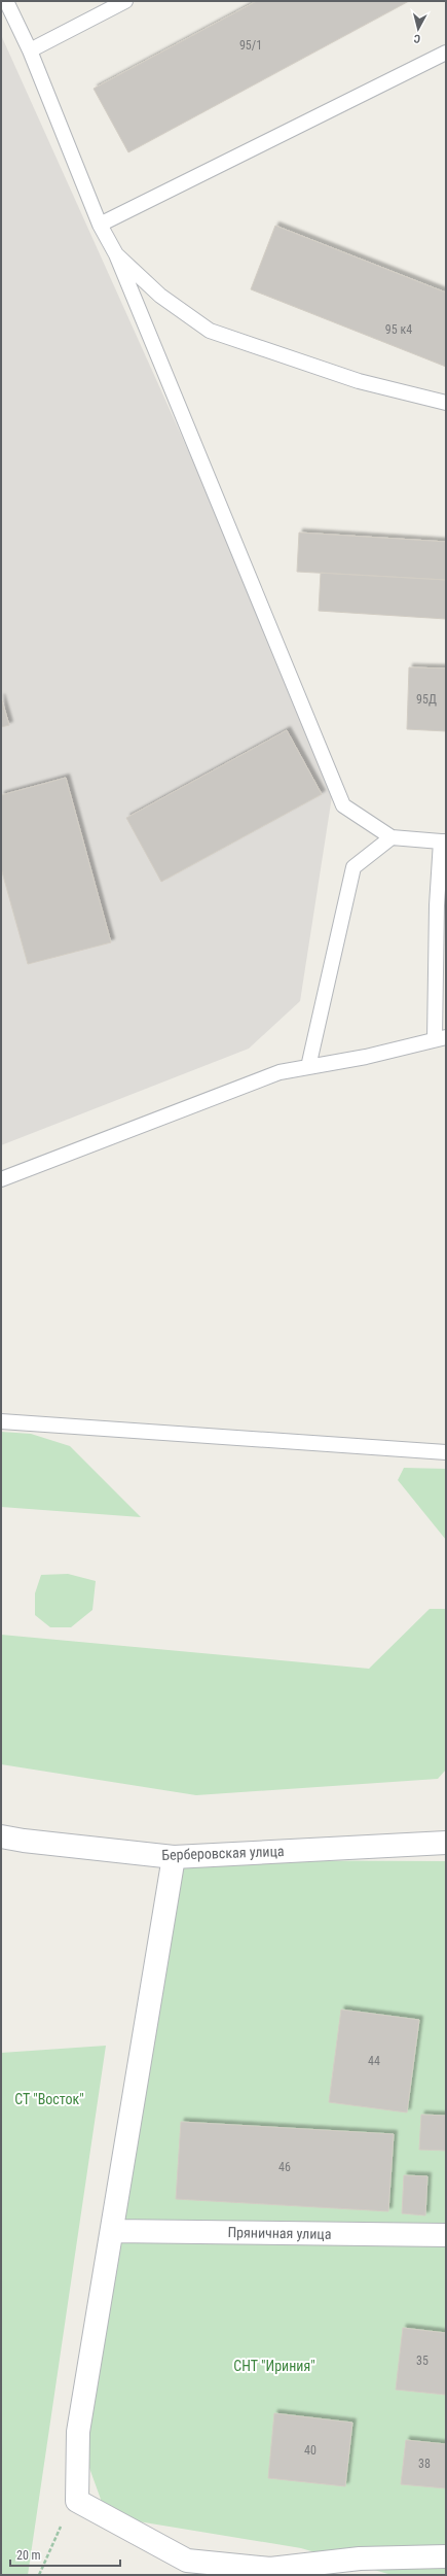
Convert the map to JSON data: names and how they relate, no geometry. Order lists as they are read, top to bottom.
{
  "streets": {
    "street": ["Берберовская улица", "Пряничная улица"]
  },
  "parks": ["СТ \"Восток\"", "СНТ \"Ириния\""],
  "house_numbers": [
    "95/1",
    "95 к4",
    "95Д",
    "44",
    "46",
    "35",
    "40",
    "38"
  ],
  "scale_bar": "20 m",
  "north": "bottom"
}
